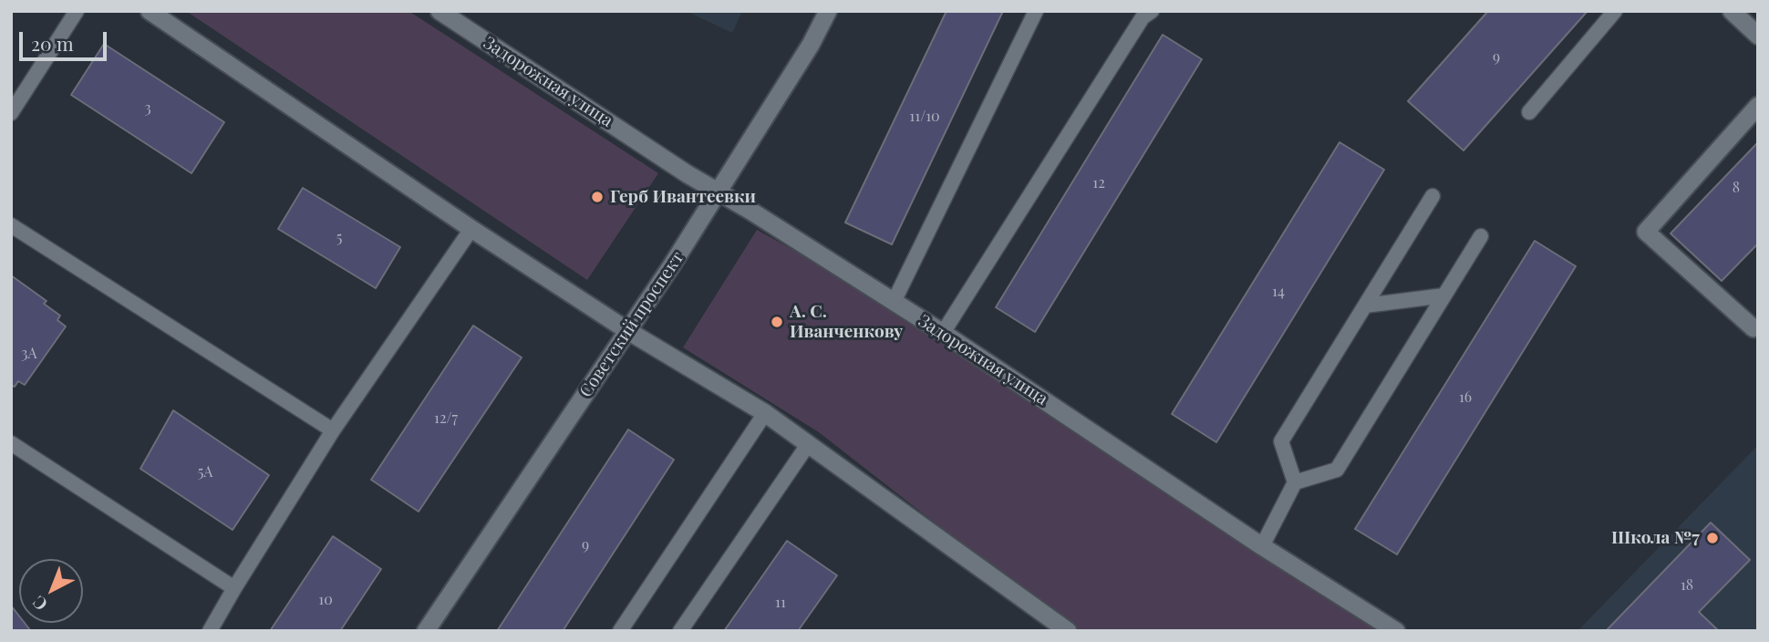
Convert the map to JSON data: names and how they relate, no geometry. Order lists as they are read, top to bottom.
{
  "streets": {
    "street": ["Задорожная улица", "Советский проспект"]
  },
  "crossings": [
    ["Задорожная улица", "Советский проспект"]
  ],
  "places": ["Герб Ивантеевки", "А. С. Иванченкову", "Школа №7"],
  "house_numbers": [
    "9",
    "3",
    "11/10",
    "12",
    "8",
    "5",
    "14",
    "3А",
    "16",
    "12/7",
    "5А",
    "9",
    "18",
    "10",
    "11"
  ],
  "scale_bar": "20 m",
  "north": "bottom left"
}
